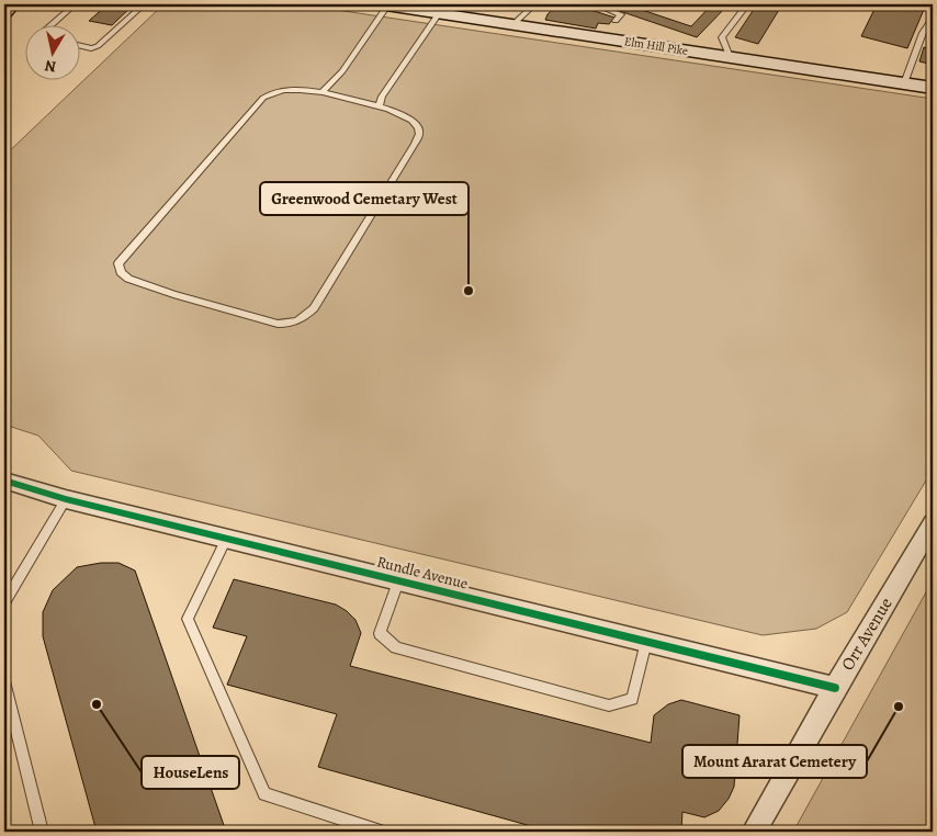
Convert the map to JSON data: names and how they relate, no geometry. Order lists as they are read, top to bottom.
{
  "streets": {
    "main road": ["Elm Hill Pike"],
    "street": ["Rundle Avenue", "Orr Avenue"]
  },
  "crossings": [
    ["Rundle Avenue", "Orr Avenue"]
  ],
  "places": ["Greenwood Cemetary West", "HouseLens", "Mount Ararat Cemetery"],
  "north": "bottom"
}
